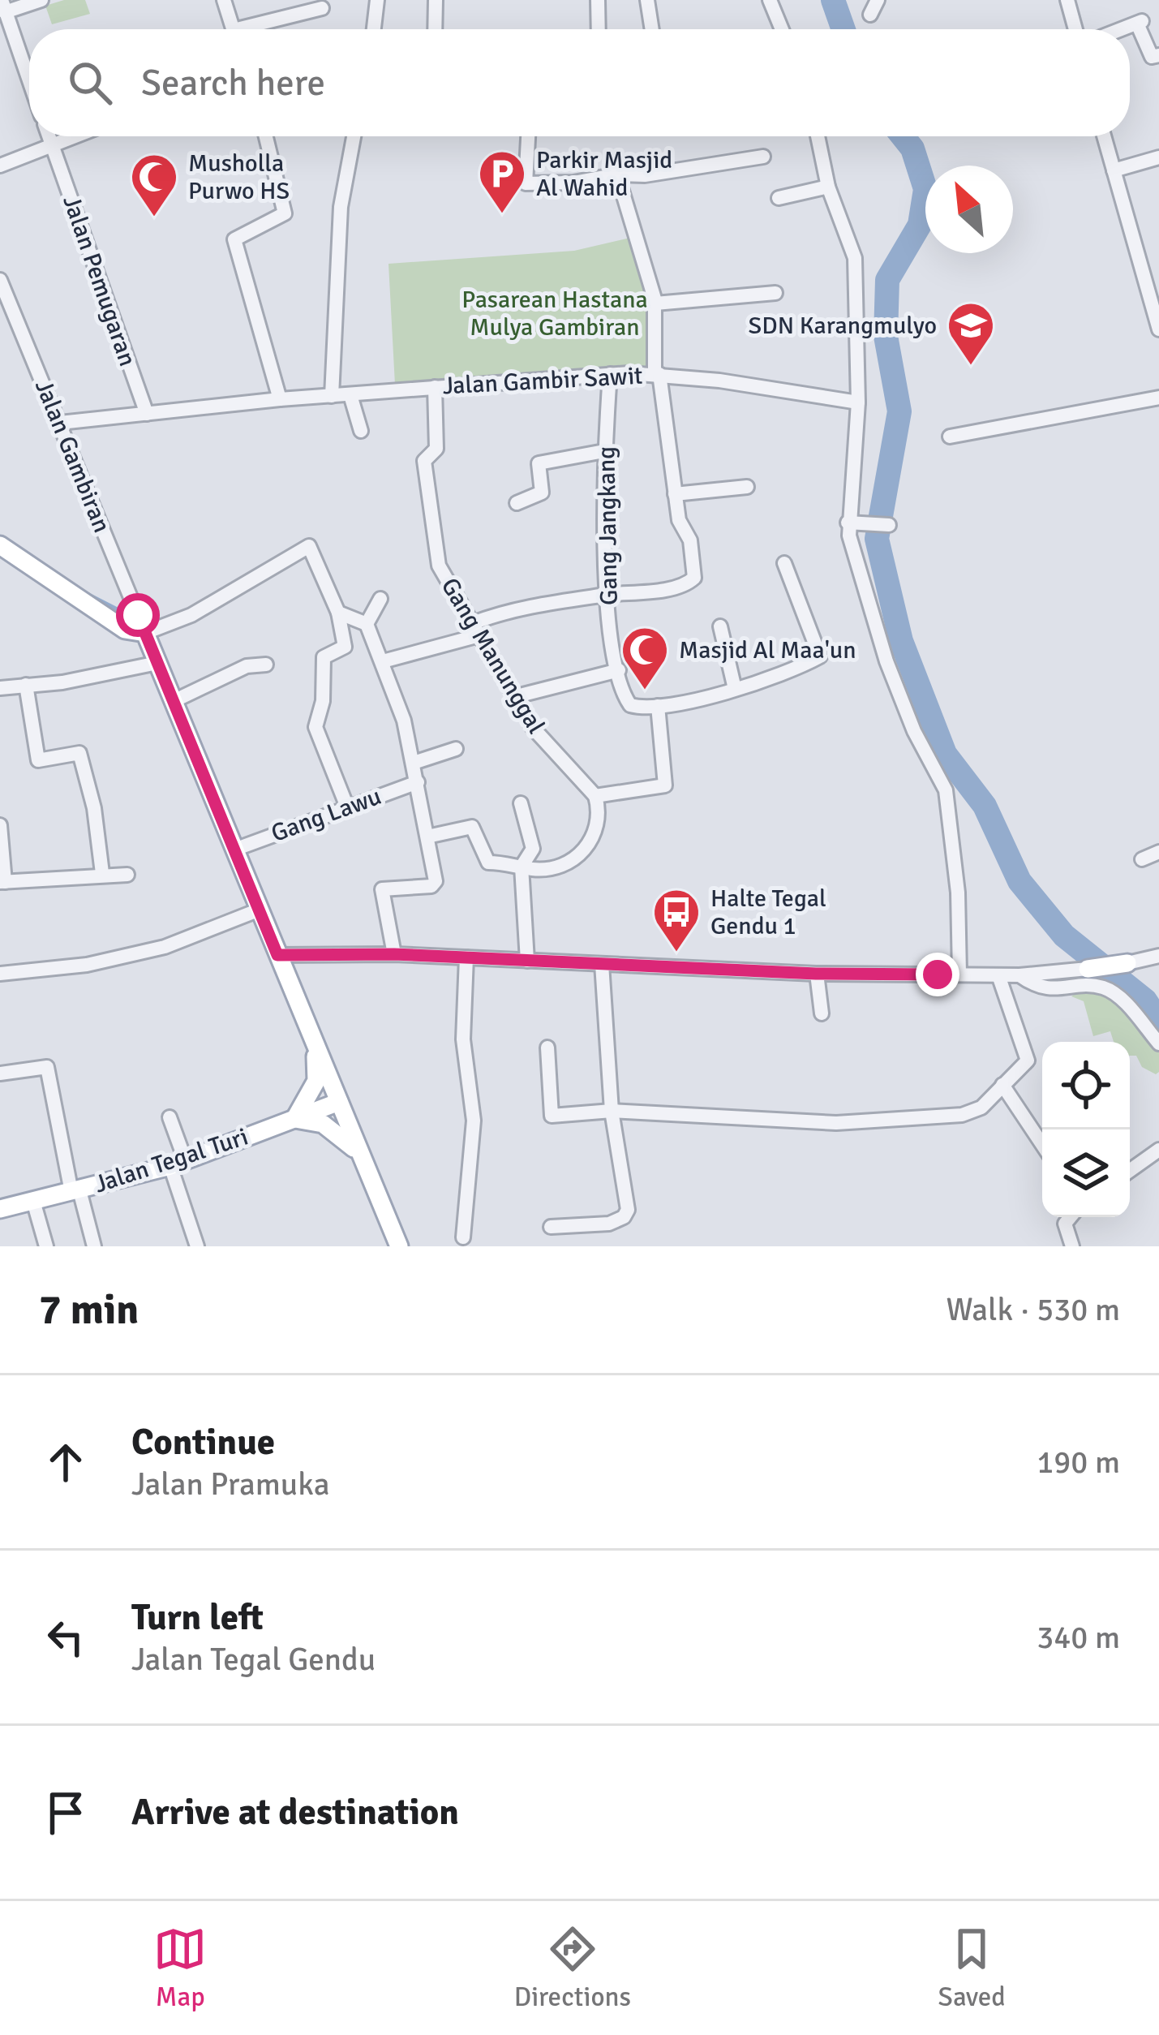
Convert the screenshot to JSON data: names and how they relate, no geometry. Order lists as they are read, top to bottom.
{
  "streets": {
    "main road": ["Jalan Tegal Turi"],
    "street": [
      "Jalan Pemugaran",
      "Jalan Gambir Sawit",
      "Jalan Gambiran",
      "Gang Jangkang",
      "Gang Manunggal",
      "Gang Lawu"
    ]
  },
  "crossings": [
    ["Jalan Pemugaran", "Jalan Gambir Sawit"],
    ["Jalan Gambir Sawit", "Jalan Gambiran"],
    ["Jalan Gambir Sawit", "Gang Jangkang"],
    ["Jalan Gambir Sawit", "Gang Manunggal"]
  ],
  "parks": ["Pasarean Hastana Mulya Gambiran"],
  "places": {
    "parking": ["Parkir Masjid Al Wahid"],
    "mosque": ["Musholla Purwo HS", "Masjid Al Maa'un"],
    "school or university": ["SDN Karangmulyo"],
    "bus stop": ["Halte Tegal Gendu 1"]
  },
  "north": "top left",
  "page": {
    "search": "Search here",
    "heading": ["7 min", "Walk · 530 m"],
    "list": [
      ["Continue", "Jalan Pramuka", "190 m"],
      ["Turn left", "Jalan Tegal Gendu", "340 m"],
      "Arrive at destination"
    ],
    "nav": ["Map", "Directions", "Saved"]
  }
}
